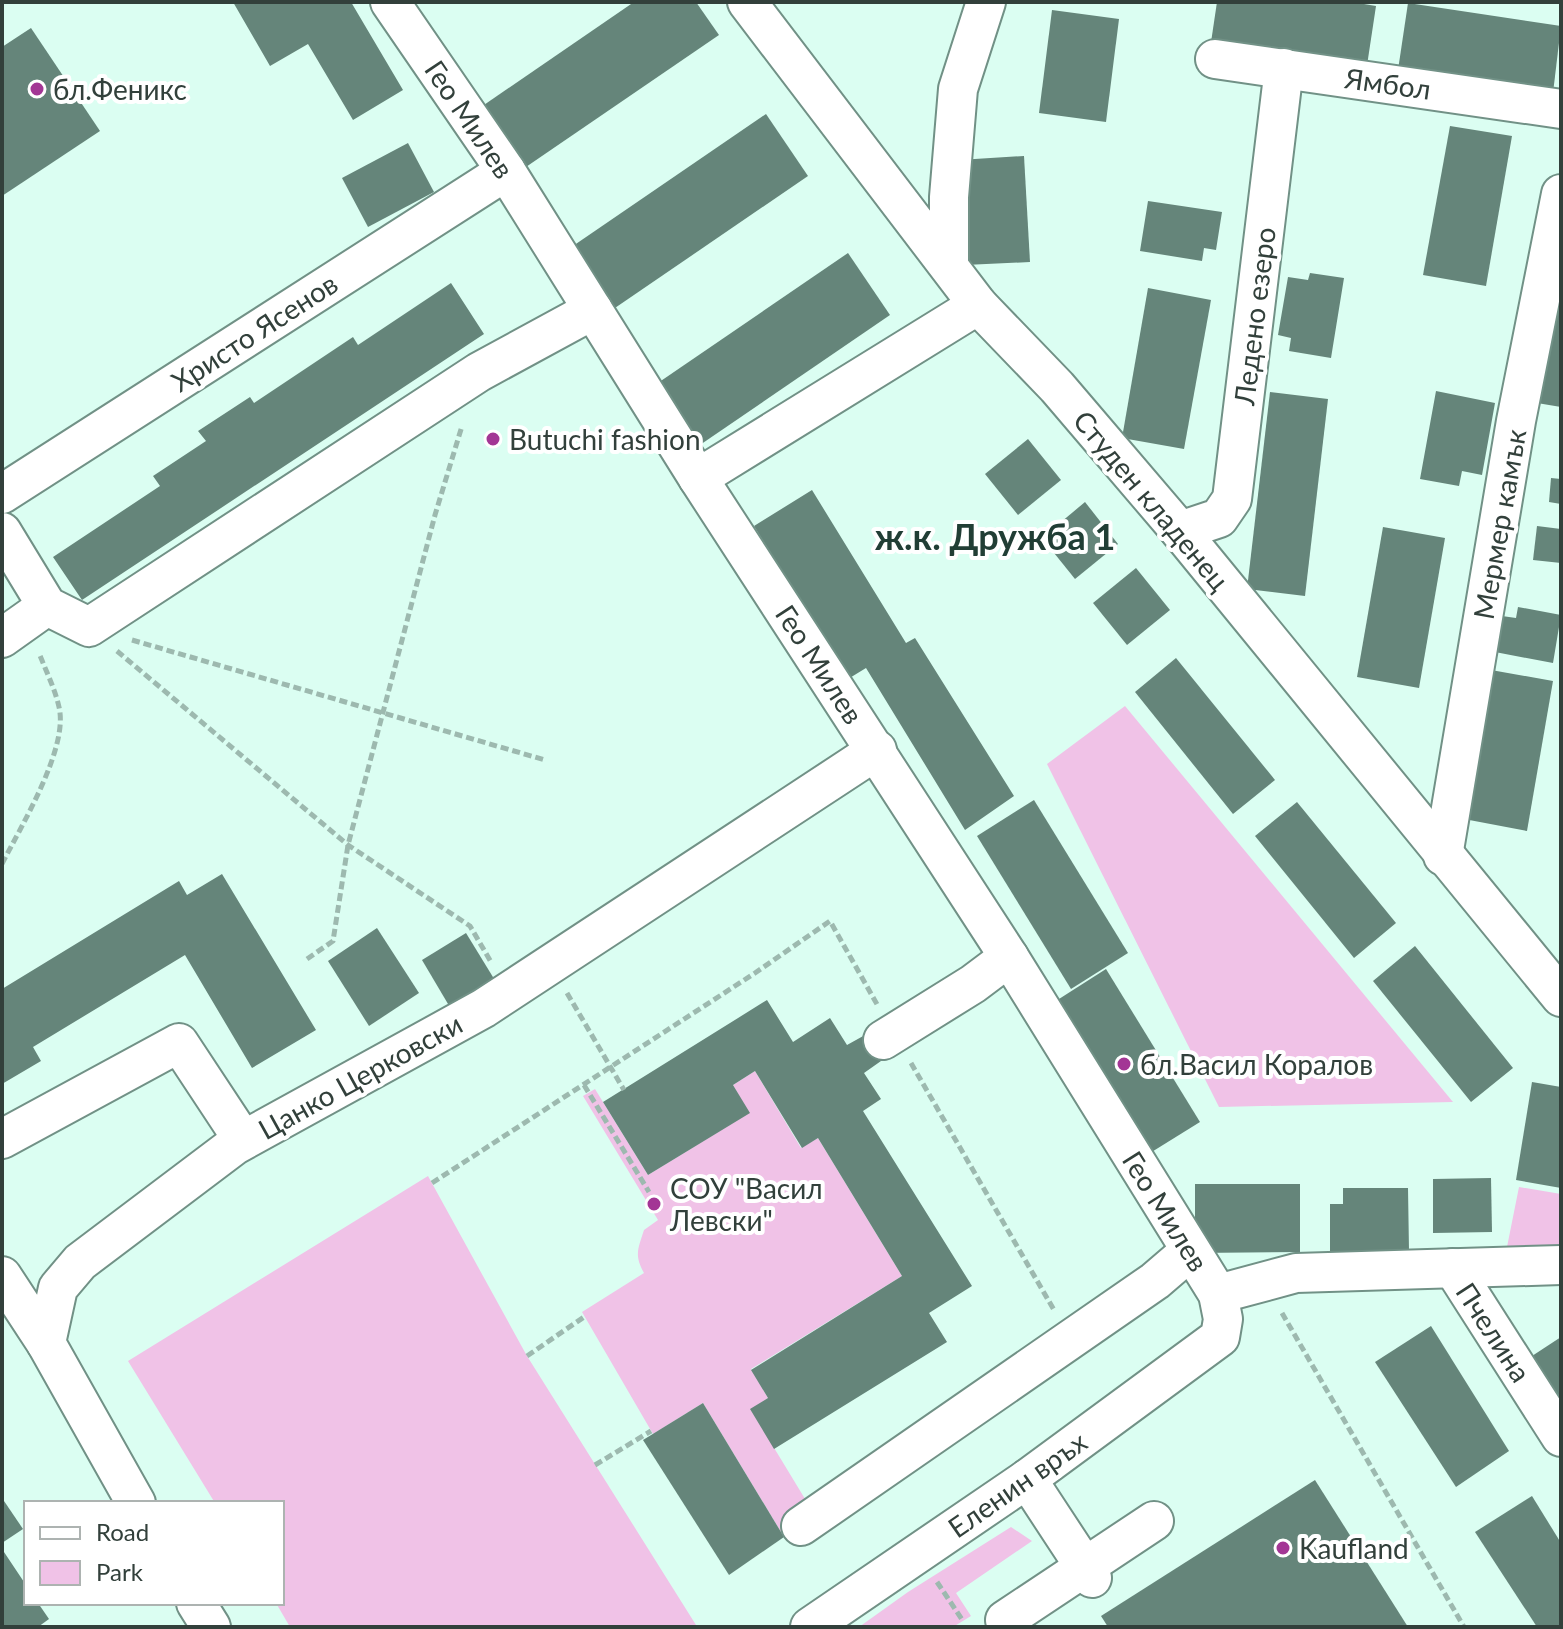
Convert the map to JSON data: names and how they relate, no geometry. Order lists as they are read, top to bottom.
{
  "streets": {
    "street": [
      "Ямбол",
      "Гео Милев",
      "Ледено езеро",
      "Христо Ясенов",
      "Студен кладенец",
      "Мермер камък",
      "Цанко Церковски",
      "Пчелина",
      "Еленин връх"
    ]
  },
  "crossings": [
    ["Ямбол", "Ледено езеро"],
    ["Гео Милев", "Христо Ясенов"],
    ["Гео Милев", "Цанко Церковски"],
    ["Гео Милев", "Еленин връх"],
    ["Ледено езеро", "Студен кладенец"],
    ["Студен кладенец", "Мермер камък"]
  ],
  "districts": ["ж.к. Дружба 1"],
  "places": [
    "бл.Феникс",
    "Butuchi fashion",
    "бл.Васил Коралов",
    "СОУ \"Васил Левски\"",
    "Kaufland"
  ],
  "legend": ["Road", "Park"]
}
